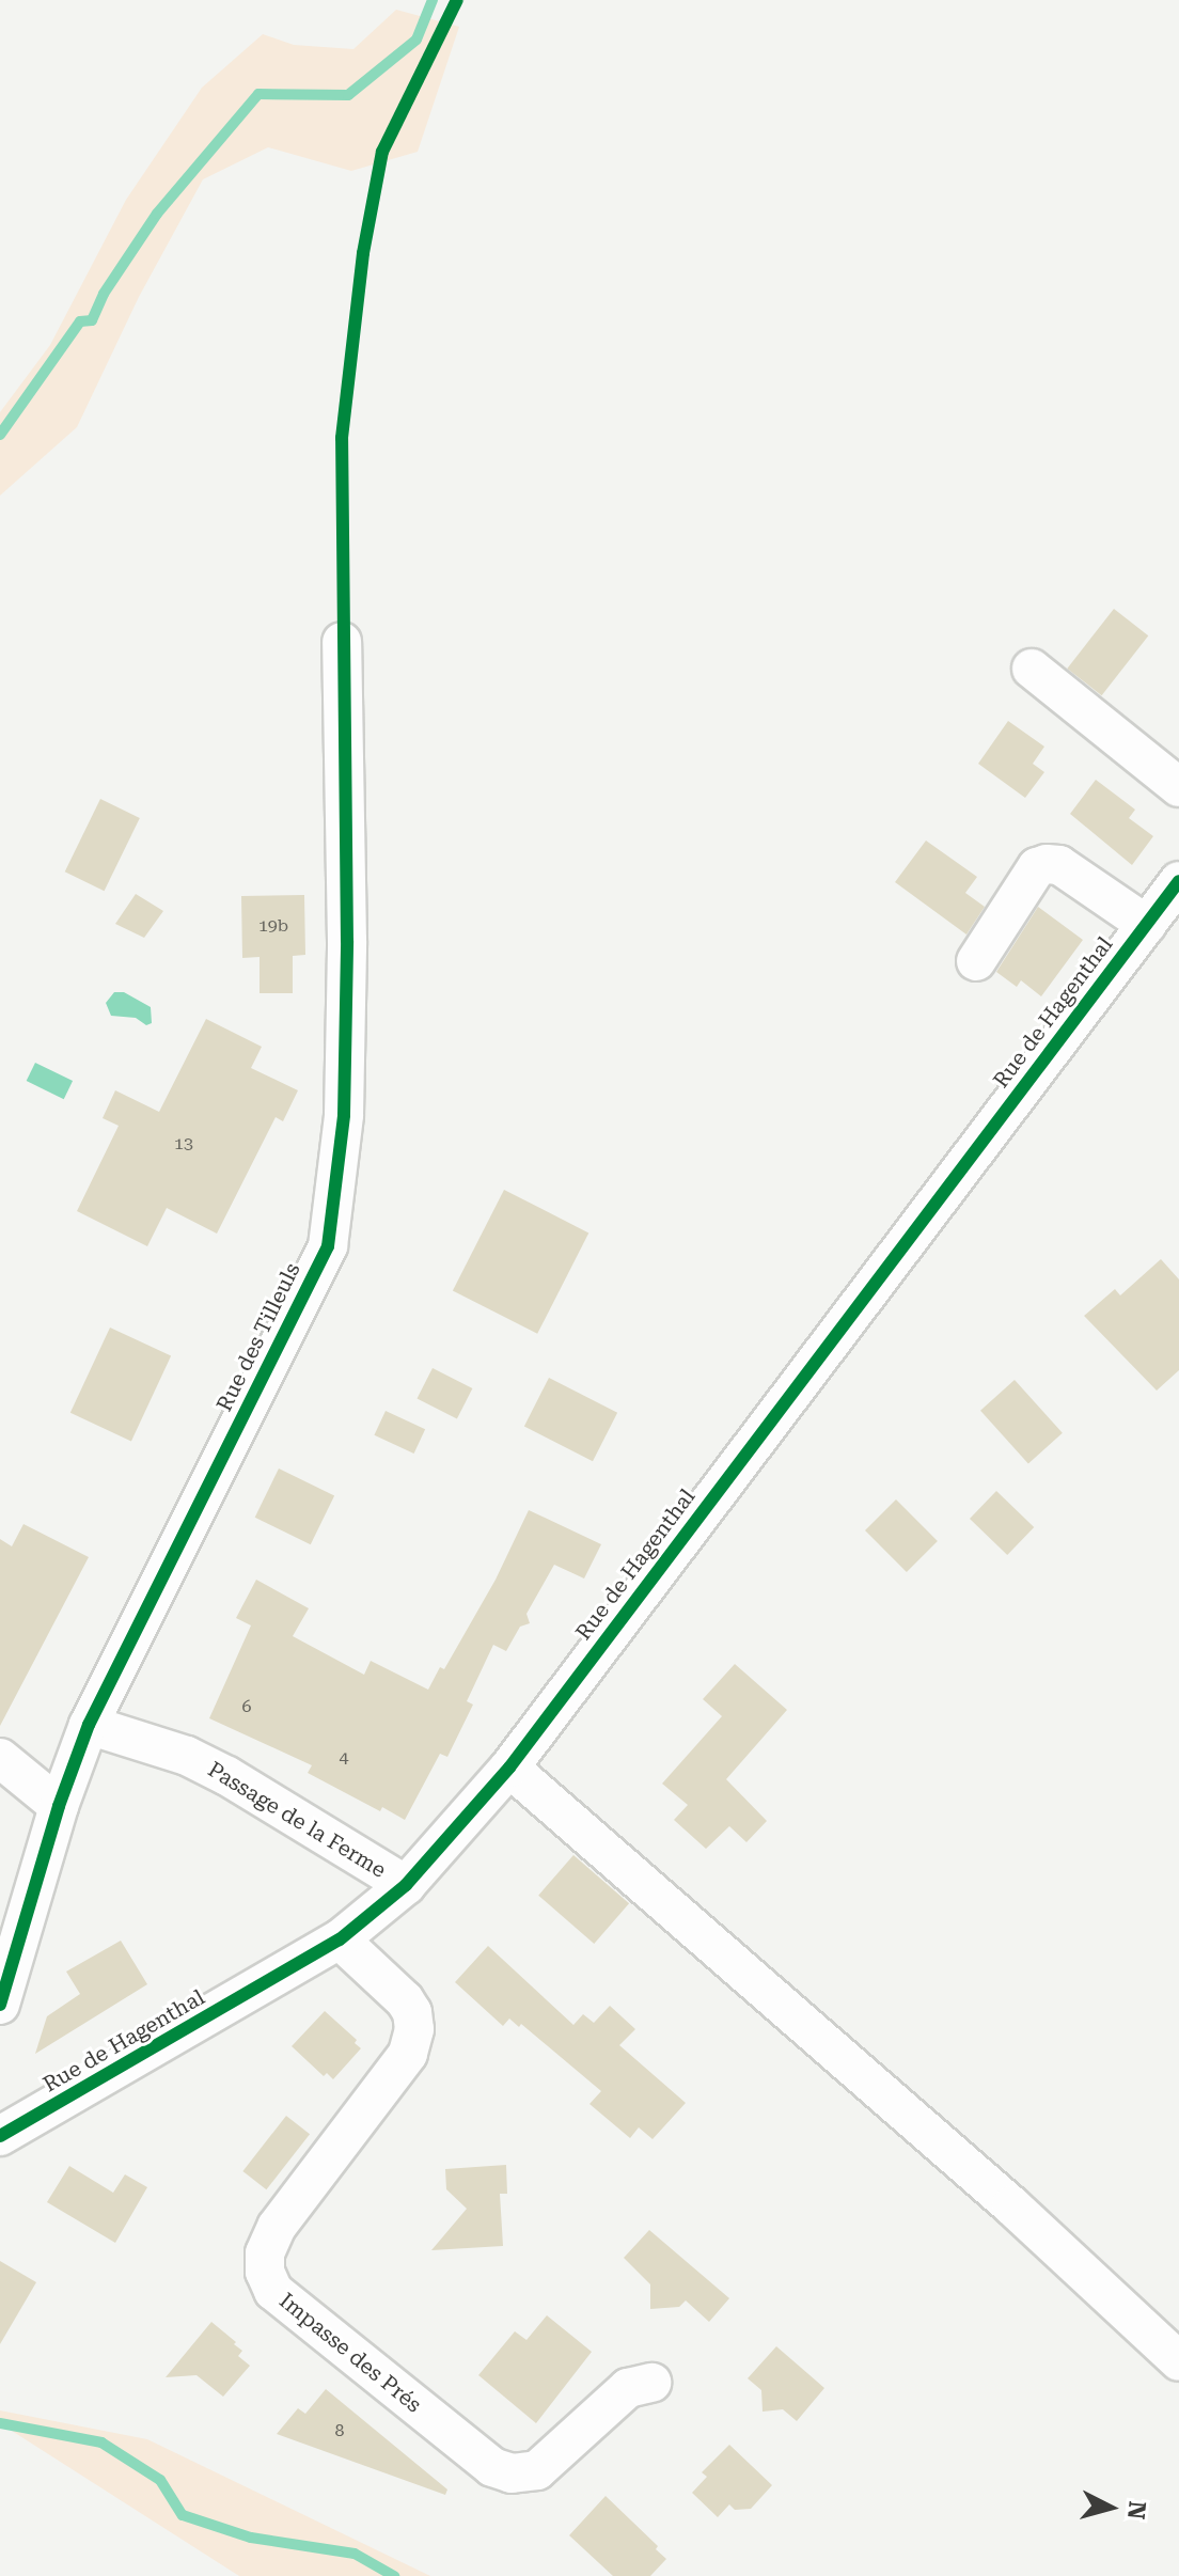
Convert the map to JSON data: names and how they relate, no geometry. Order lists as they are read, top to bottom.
{
  "streets": {
    "street": [
      "Rue de Hagenthal",
      "Rue des Tilleuls",
      "Passage de la Ferme",
      "Impasse des Prés"
    ]
  },
  "crossings": [
    ["Rue de Hagenthal", "Passage de la Ferme"],
    ["Rue de Hagenthal", "Impasse des Prés"],
    ["Rue des Tilleuls", "Passage de la Ferme"]
  ],
  "house_numbers": [
    "19b",
    "13",
    "6",
    "4",
    "8"
  ],
  "north": "right"
}
